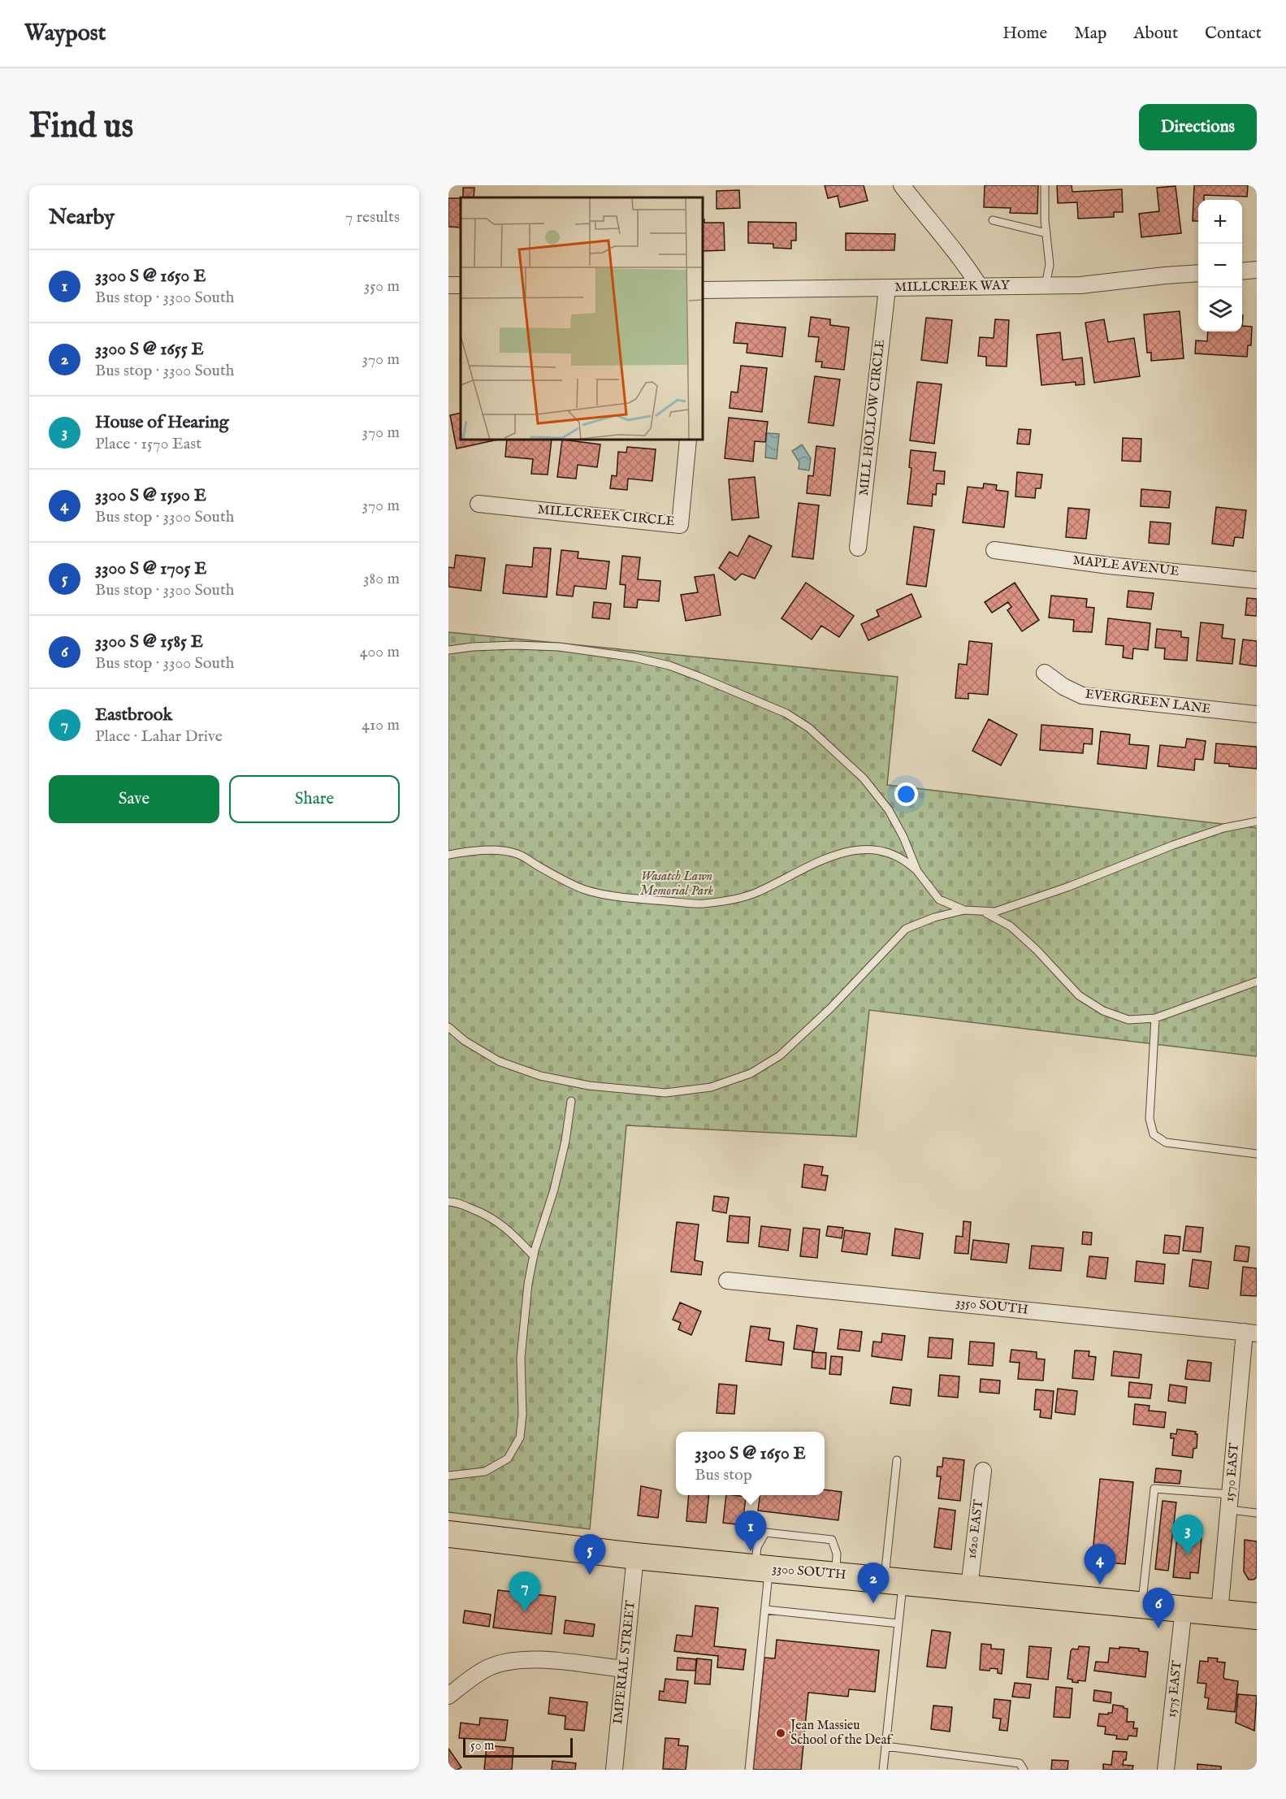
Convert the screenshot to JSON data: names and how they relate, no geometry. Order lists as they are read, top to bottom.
{
  "streets": {
    "main road": ["3300 SOUTH"],
    "street": [
      "MILLCREEK WAY",
      "MILL HOLLOW CIRCLE",
      "MILLCREEK CIRCLE",
      "MAPLE AVENUE",
      "EVERGREEN LANE",
      "3350 SOUTH",
      "1570 EAST",
      "1620 EAST",
      "IMPERIAL STREET",
      "1575 EAST"
    ]
  },
  "crossings": [
    ["MILLCREEK WAY", "MILL HOLLOW CIRCLE"],
    ["3350 SOUTH", "1570 EAST"],
    ["1570 EAST", "3300 SOUTH"],
    ["1620 EAST", "3300 SOUTH"],
    ["3300 SOUTH", "IMPERIAL STREET"],
    ["3300 SOUTH", "1575 EAST"]
  ],
  "parks": ["Wasatch Lawn Memorial Park"],
  "places": ["Jean Massieu School of the Deaf"],
  "scale_bar": "50 m",
  "page": {
    "header": "Waypost",
    "nav": [
      "Home",
      "Map",
      "About",
      "Contact"
    ],
    "buttons": [
      "Directions",
      ["Save", "Share"]
    ],
    "title": "Find us",
    "heading": ["Nearby", "7 results"],
    "map_buttons": ["+", "−"],
    "list": [
      {
        "mark": "1",
        "name": "3300 S @ 1650 E",
        "note": "Bus stop · 3300 South",
        "value": "350 m"
      },
      {
        "mark": "2",
        "name": "3300 S @ 1655 E",
        "note": "Bus stop · 3300 South",
        "value": "370 m"
      },
      {
        "mark": "3",
        "name": "House of Hearing",
        "note": "Place · 1570 East",
        "value": "370 m"
      },
      {
        "mark": "4",
        "name": "3300 S @ 1590 E",
        "note": "Bus stop · 3300 South",
        "value": "370 m"
      },
      {
        "mark": "5",
        "name": "3300 S @ 1705 E",
        "note": "Bus stop · 3300 South",
        "value": "380 m"
      },
      {
        "mark": "6",
        "name": "3300 S @ 1585 E",
        "note": "Bus stop · 3300 South",
        "value": "400 m"
      },
      {
        "mark": "7",
        "name": "Eastbrook",
        "note": "Place · Lahar Drive",
        "value": "410 m"
      }
    ],
    "popup": ["3300 S @ 1650 E", "Bus stop"],
    "pins": [
      "1",
      "3",
      "5",
      "4",
      "2",
      "7",
      "6"
    ],
    "scale": "50 m"
  }
}
